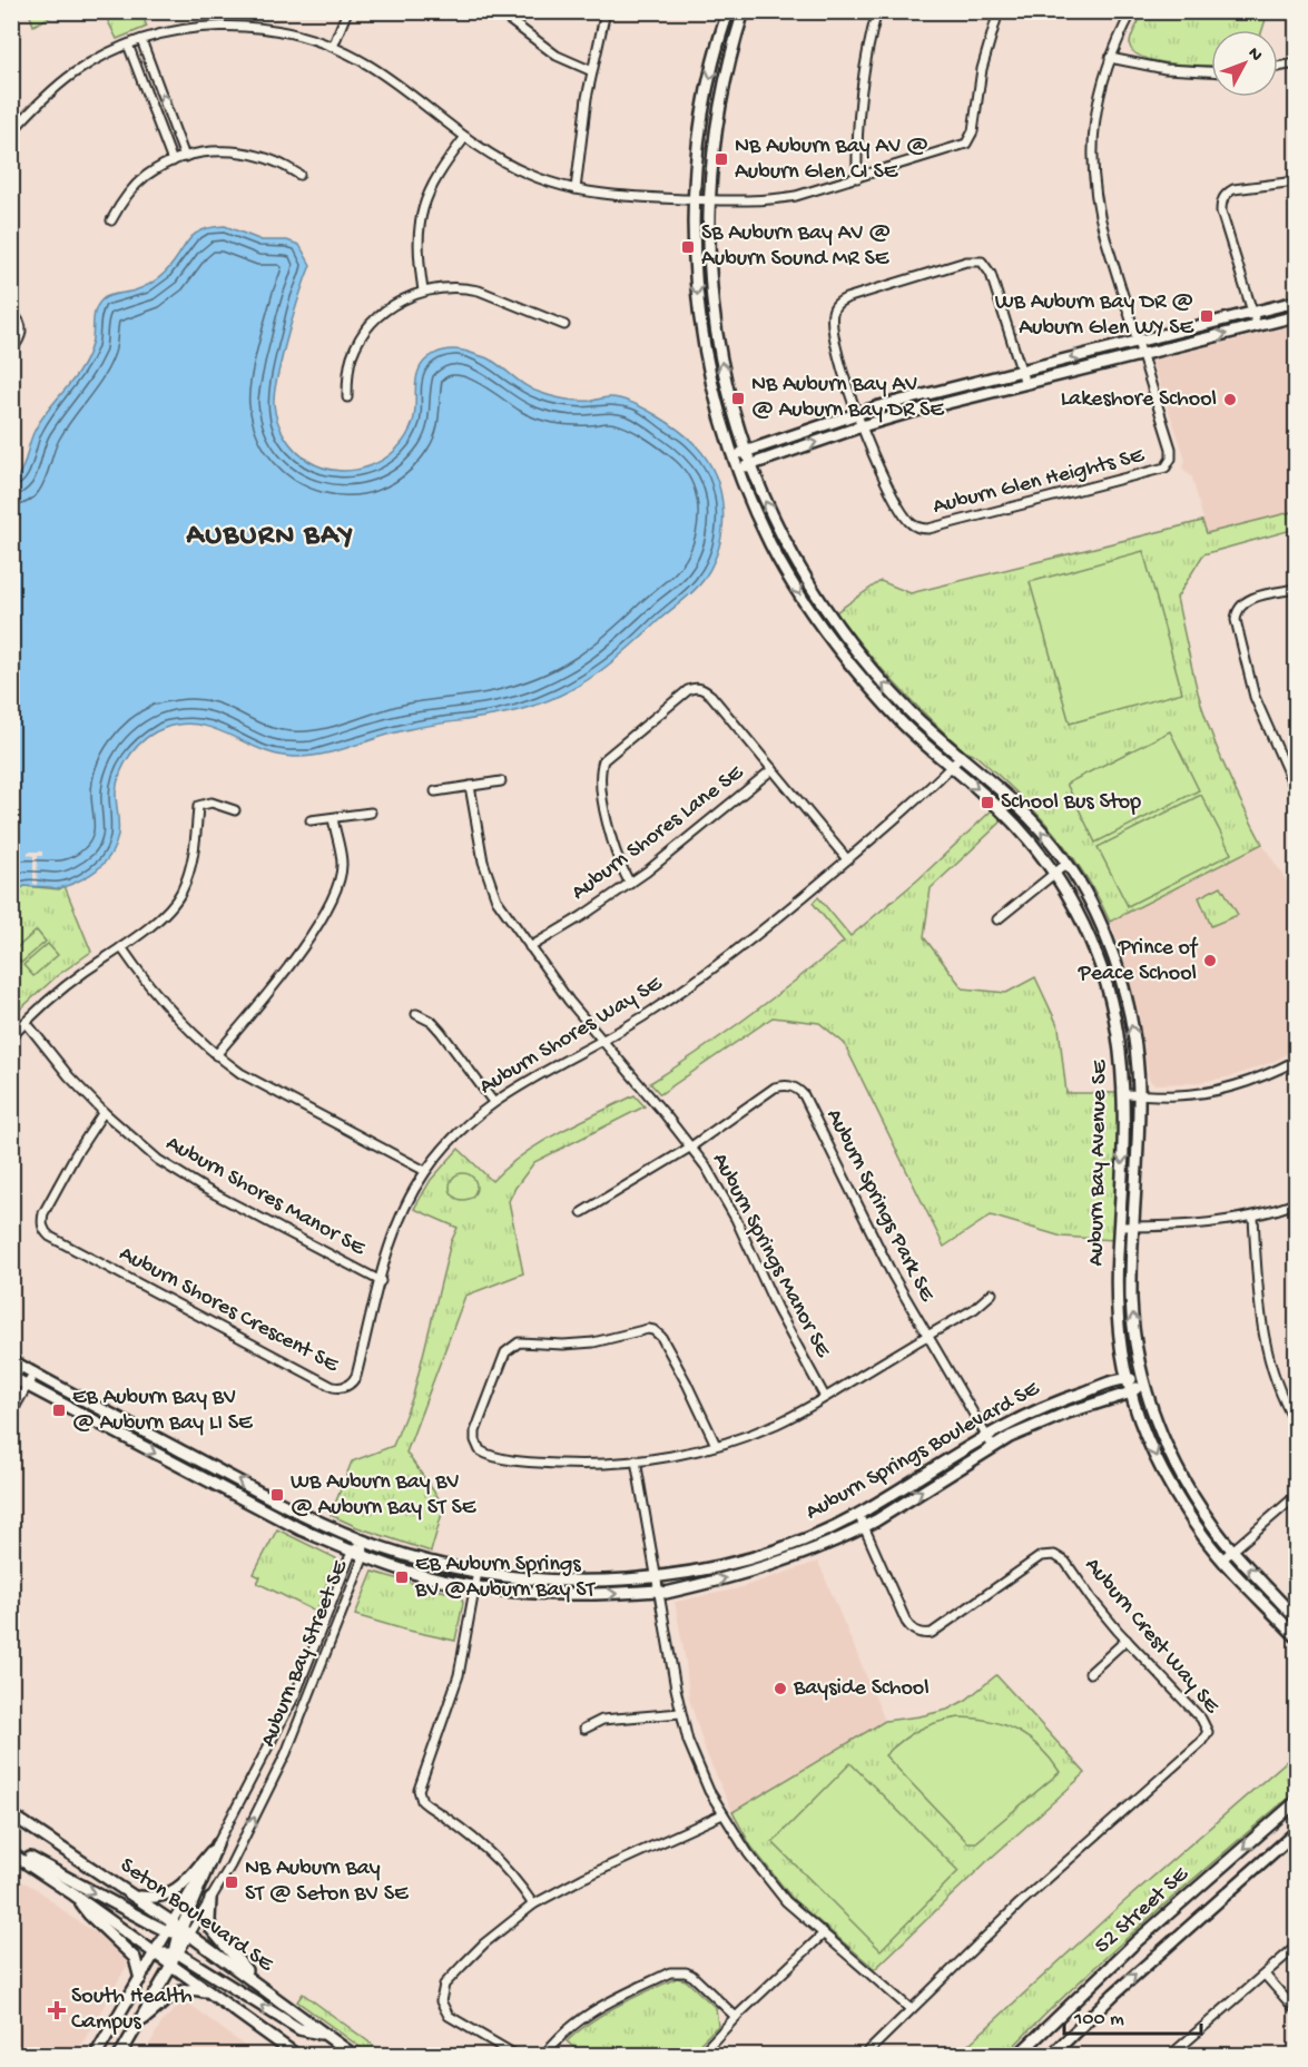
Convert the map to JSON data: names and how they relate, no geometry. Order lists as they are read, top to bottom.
{
  "streets": {
    "street": [
      "Auburn Glen Heights SE",
      "Auburn Shores Lane SE",
      "Auburn Shores Way SE",
      "Auburn Bay Avenue SE",
      "Auburn Shores Manor SE",
      "Auburn Springs Park SE",
      "Auburn Springs Manor SE",
      "Auburn Shores Crescent SE",
      "Auburn Springs Boulevard SE",
      "Auburn Crest Way SE",
      "Auburn Bay Street SE",
      "52 Street SE",
      "Seton Boulevard SE"
    ]
  },
  "crossings": [
    ["Auburn Shores Lane SE", "Auburn Springs Manor SE"],
    ["Auburn Shores Way SE", "Auburn Bay Avenue SE"],
    ["Auburn Shores Way SE", "Auburn Springs Manor SE"],
    ["Auburn Shores Way SE", "Auburn Shores Crescent SE"],
    ["Auburn Bay Avenue SE", "Auburn Springs Boulevard SE"],
    ["Auburn Shores Manor SE", "Auburn Shores Crescent SE"],
    ["Auburn Springs Park SE", "Auburn Springs Manor SE"],
    ["Auburn Springs Park SE", "Auburn Springs Boulevard SE"],
    ["Auburn Springs Boulevard SE", "Auburn Crest Way SE"],
    ["Auburn Springs Boulevard SE", "Auburn Bay Street SE"],
    ["Auburn Bay Street SE", "Seton Boulevard SE"]
  ],
  "districts": ["AUBURN BAY"],
  "places": {
    "transit": [
      "NB Auburn Bay AV @ Auburn Glen CI SE",
      "SB Auburn Bay AV @ Auburn Sound MR SE",
      "WB Auburn Bay DR @ Auburn Glen WY SE",
      "NB Auburn Bay AV @ Auburn Bay DR SE",
      "School Bus Stop",
      "EB Auburn Bay BV @ Auburn Bay LI SE",
      "WB Auburn Bay BV @ Auburn Bay ST SE",
      "EB Auburn Springs BV @Auburn Bay ST",
      "NB Auburn Bay ST @ Seton BV SE"
    ],
    "other": ["Lakeshore School", "Prince of Peace School", "Bayside School"],
    "health": ["South Health Campus"]
  },
  "scale_bar": "100 m",
  "north": "top right"
}
